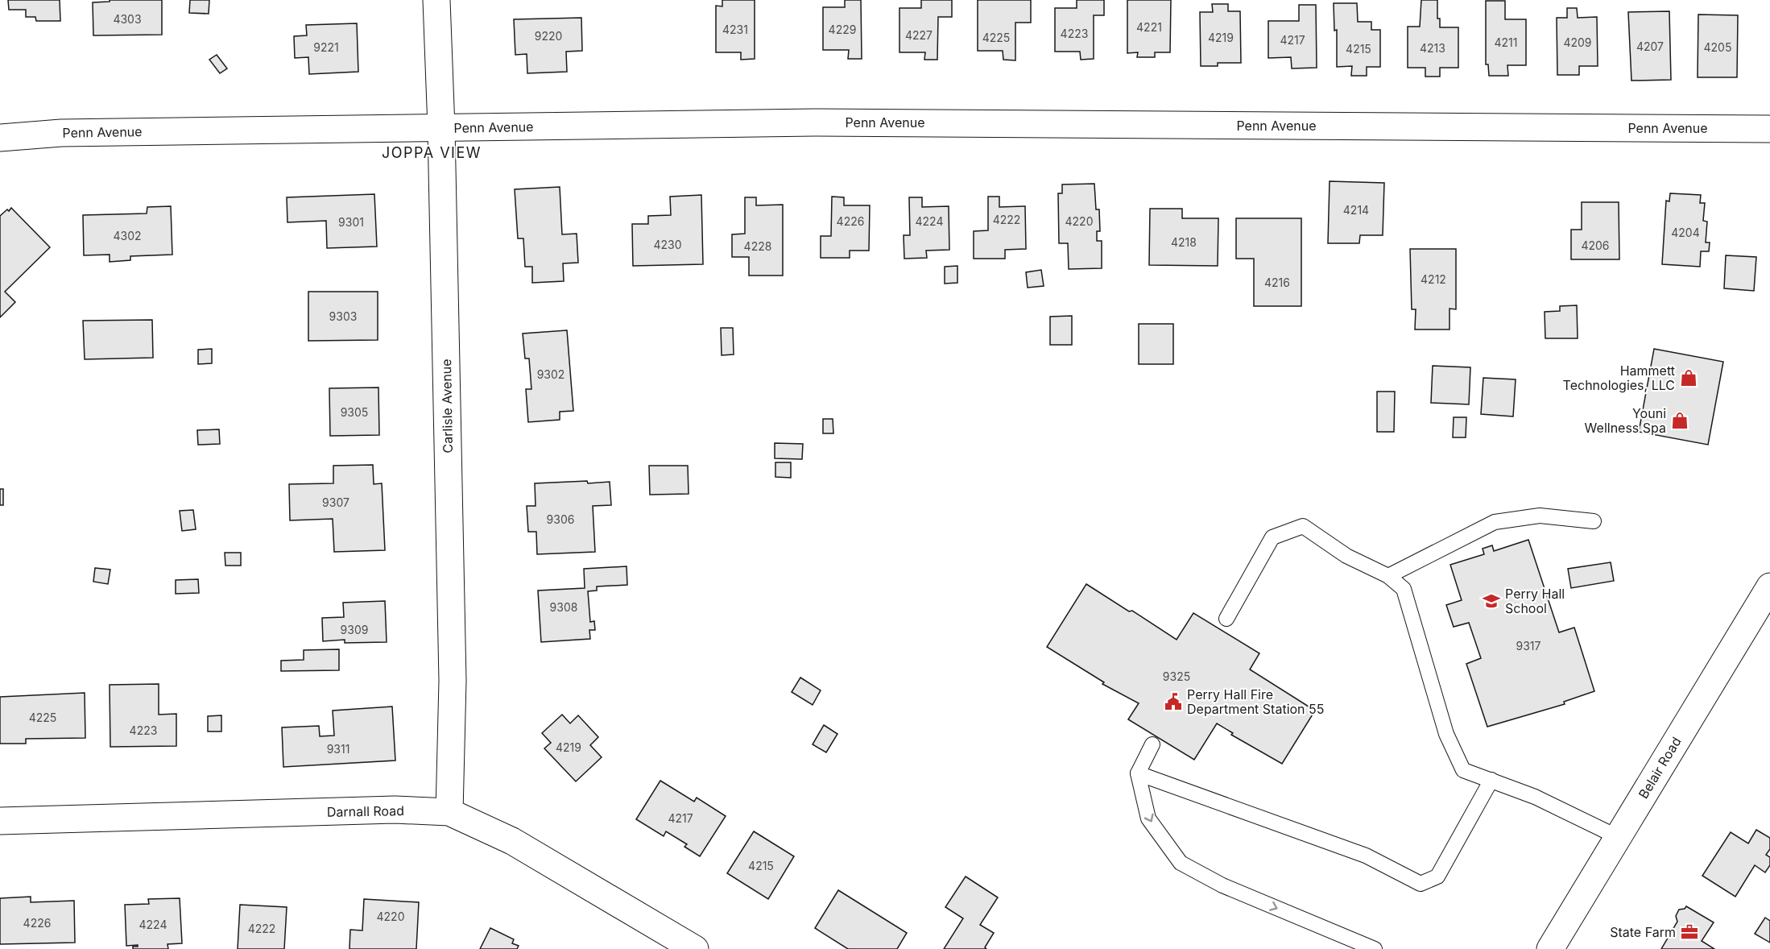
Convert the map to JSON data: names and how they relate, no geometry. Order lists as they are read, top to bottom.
{
  "streets": {
    "main road": [
      "Penn Avenue",
      "Carlisle Avenue",
      "Belair Road",
      "Darnall Road"
    ]
  },
  "crossings": [
    ["Penn Avenue", "Carlisle Avenue"],
    ["Carlisle Avenue", "Darnall Road"]
  ],
  "districts": ["JOPPA VIEW"],
  "places": {
    "shop": ["Hammett Technologies, LLC", "Youni Wellness Spa"],
    "school or university": ["Perry Hall School"],
    "public building": ["Perry Hall Fire Department Station 55"],
    "office": ["State Farm"]
  },
  "house_numbers": [
    "4303",
    "4221",
    "4231",
    "4229",
    "4223",
    "4227",
    "9220",
    "4225",
    "4219",
    "4217",
    "4211",
    "4209",
    "4207",
    "9221",
    "4205",
    "4213",
    "4215",
    "4214",
    "4222",
    "4226",
    "4224",
    "4220",
    "9301",
    "4204",
    "4302",
    "4218",
    "4230",
    "4206",
    "4228",
    "4212",
    "4216",
    "9303",
    "9302",
    "9305",
    "9307",
    "9306",
    "9308",
    "9309",
    "9317",
    "9325",
    "4225",
    "4223",
    "4219",
    "9311",
    "4217",
    "4215",
    "4220",
    "4226",
    "4224",
    "4222"
  ]
}
